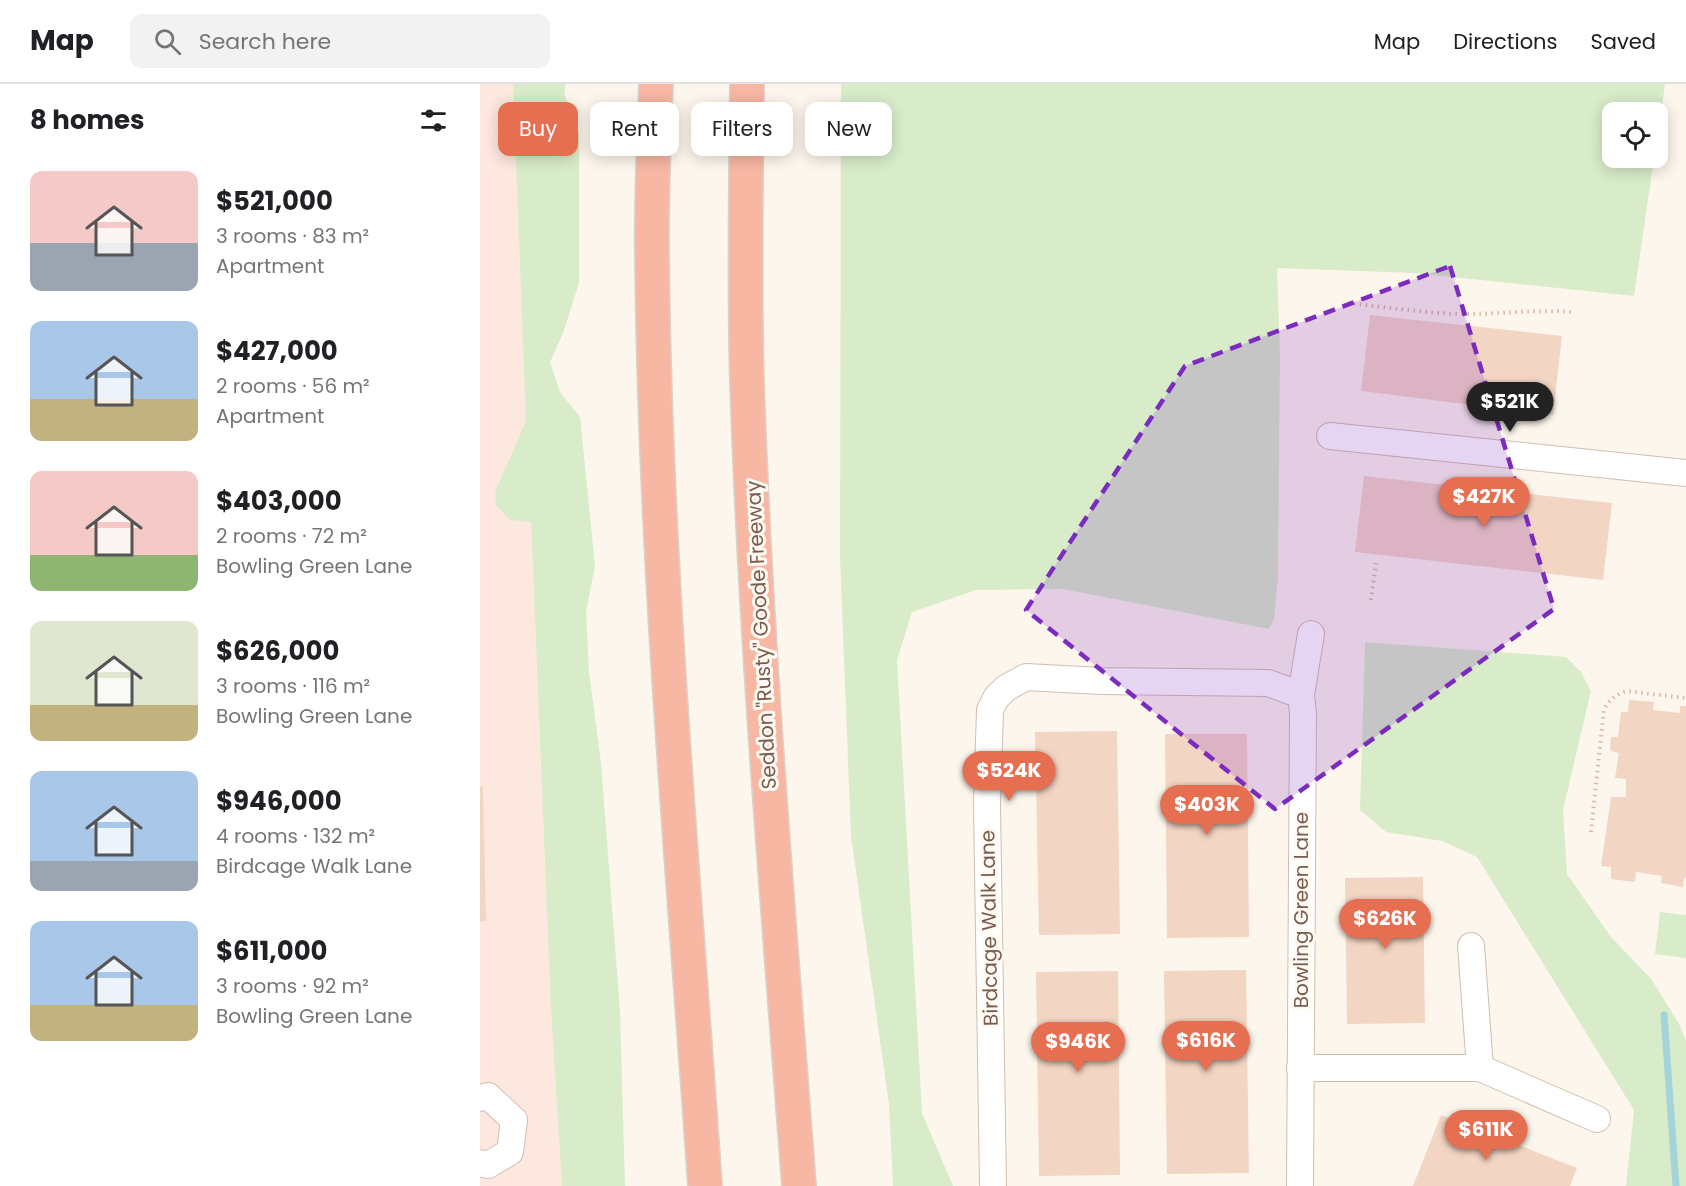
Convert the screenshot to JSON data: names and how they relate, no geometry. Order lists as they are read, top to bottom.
{
  "streets": {
    "highway": ["Seddon \"Rusty\" Goode Freeway"],
    "street": ["Bowling Green Lane", "Birdcage Walk Lane"]
  },
  "crossings": [
    ["Bowling Green Lane", "Birdcage Walk Lane"]
  ],
  "page": {
    "header": "Map",
    "search": "Search here",
    "nav": ["Map", "Directions", "Saved"],
    "heading": "8 homes",
    "chip": [
      "Buy",
      "Rent",
      "Filters",
      "New"
    ],
    "list": [
      {
        "name": "$521,000",
        "note": "3 rooms · 83 m² · Apartment"
      },
      {
        "name": "$427,000",
        "note": "2 rooms · 56 m² · Apartment"
      },
      {
        "name": "$403,000",
        "note": "2 rooms · 72 m² · Bowling Green Lane"
      },
      {
        "name": "$626,000",
        "note": "3 rooms · 116 m² · Bowling Green Lane"
      },
      {
        "name": "$946,000",
        "note": "4 rooms · 132 m² · Birdcage Walk Lane"
      },
      {
        "name": "$611,000",
        "note": "3 rooms · 92 m² · Bowling Green Lane"
      }
    ],
    "price": [
      "$521K",
      "$427K",
      "$524K",
      "$403K",
      "$626K",
      "$616K",
      "$946K",
      "$611K"
    ]
  }
}
